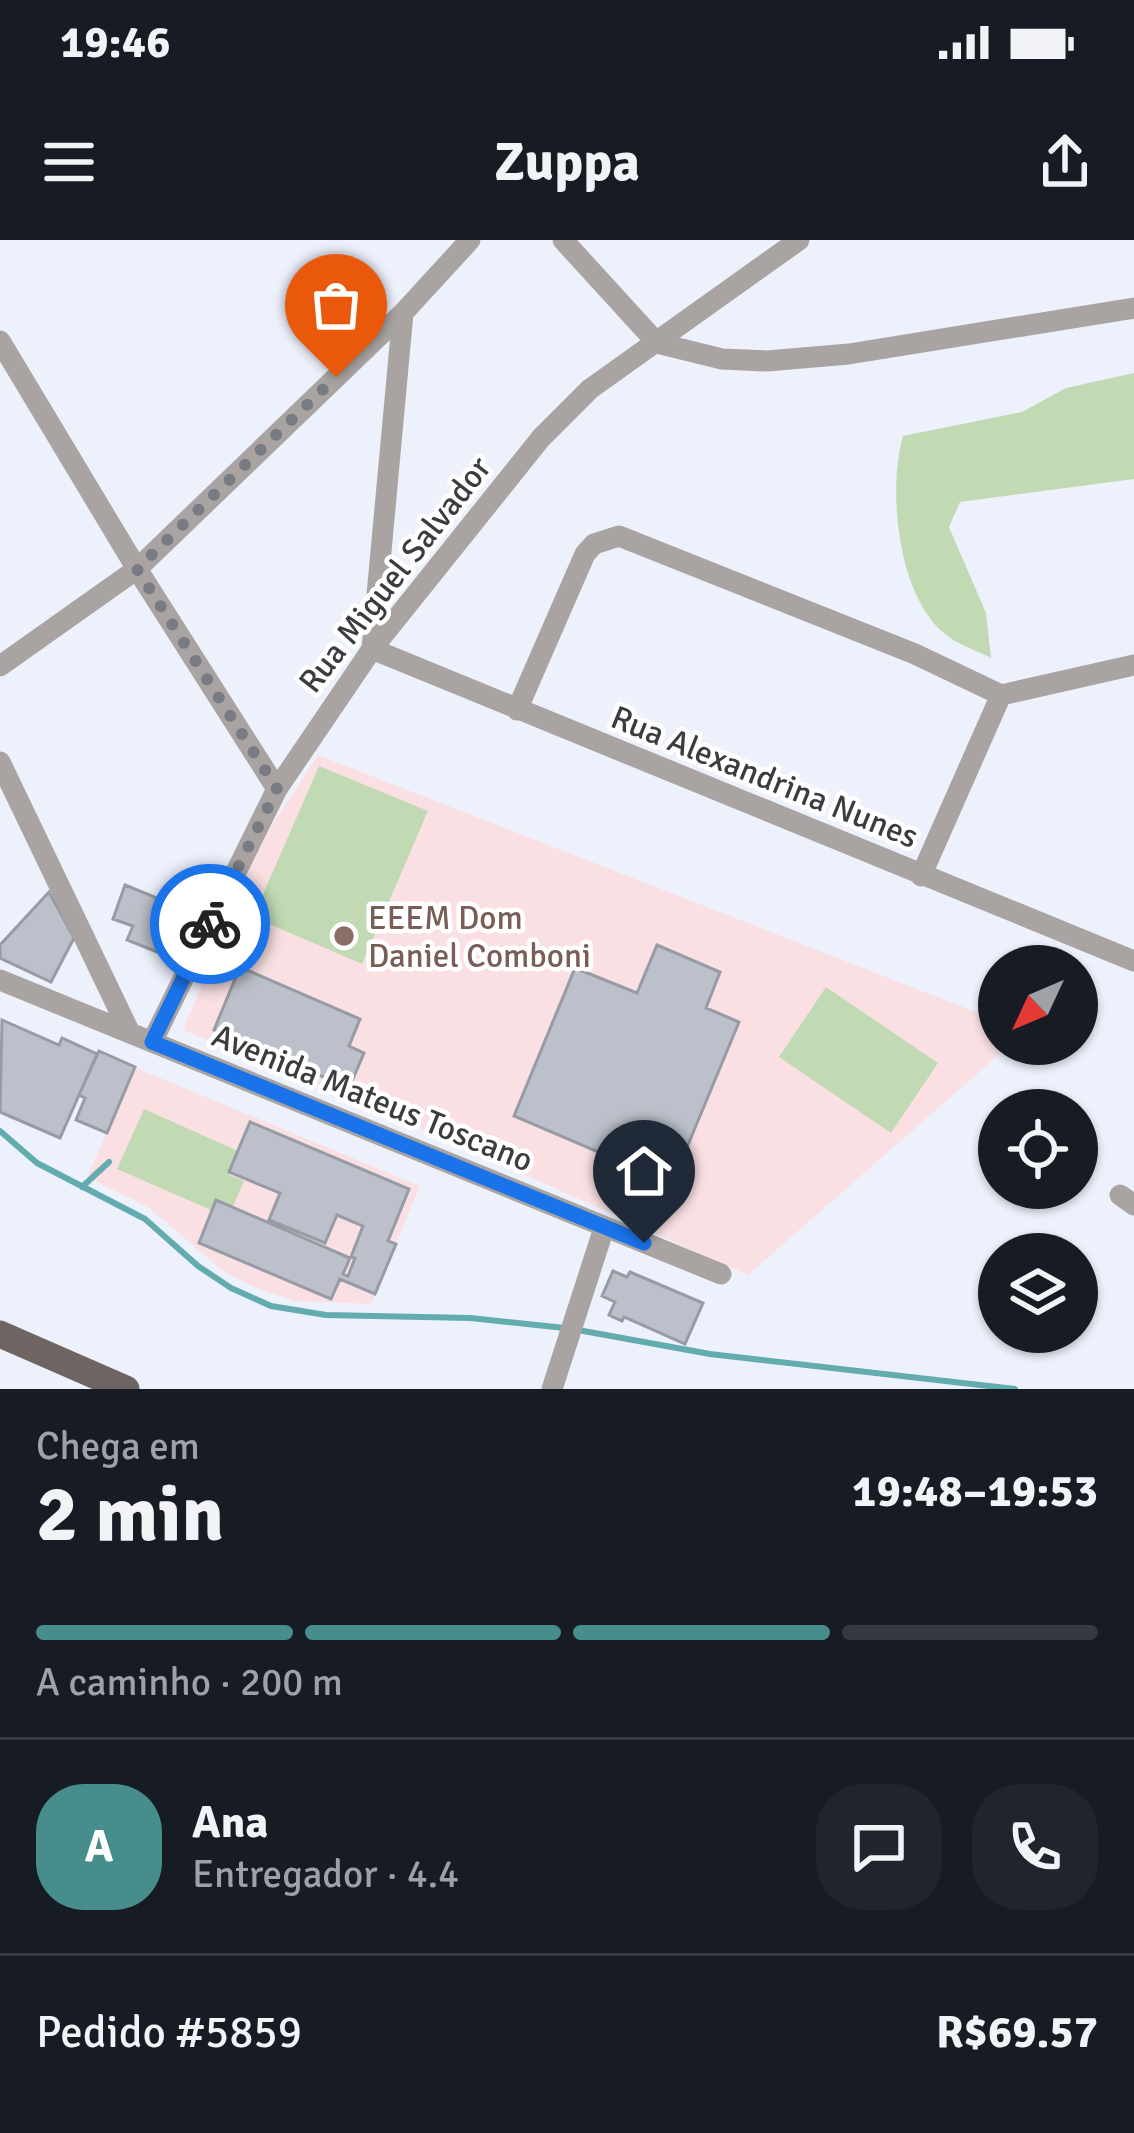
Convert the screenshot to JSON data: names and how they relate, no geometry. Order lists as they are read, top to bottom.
{
  "streets": {
    "street": ["Rua Miguel Salvador", "Rua Alexandrina Nunes", "Avenida Mateus Toscano"]
  },
  "crossings": [
    ["Rua Miguel Salvador", "Rua Alexandrina Nunes"],
    ["Rua Miguel Salvador", "Avenida Mateus Toscano"]
  ],
  "places": ["EEEM Dom Daniel Comboni"],
  "north": "bottom left",
  "page": {
    "status": "19:46",
    "header": "Zuppa",
    "heading": ["2 min", "Chega em", "19:48–19:53"],
    "panel": [
      "Ana",
      "Entregador · 4.4",
      "Pedido #5859",
      "R$69.57"
    ],
    "bar": "A caminho · 200 m",
    "round": "A"
  }
}
